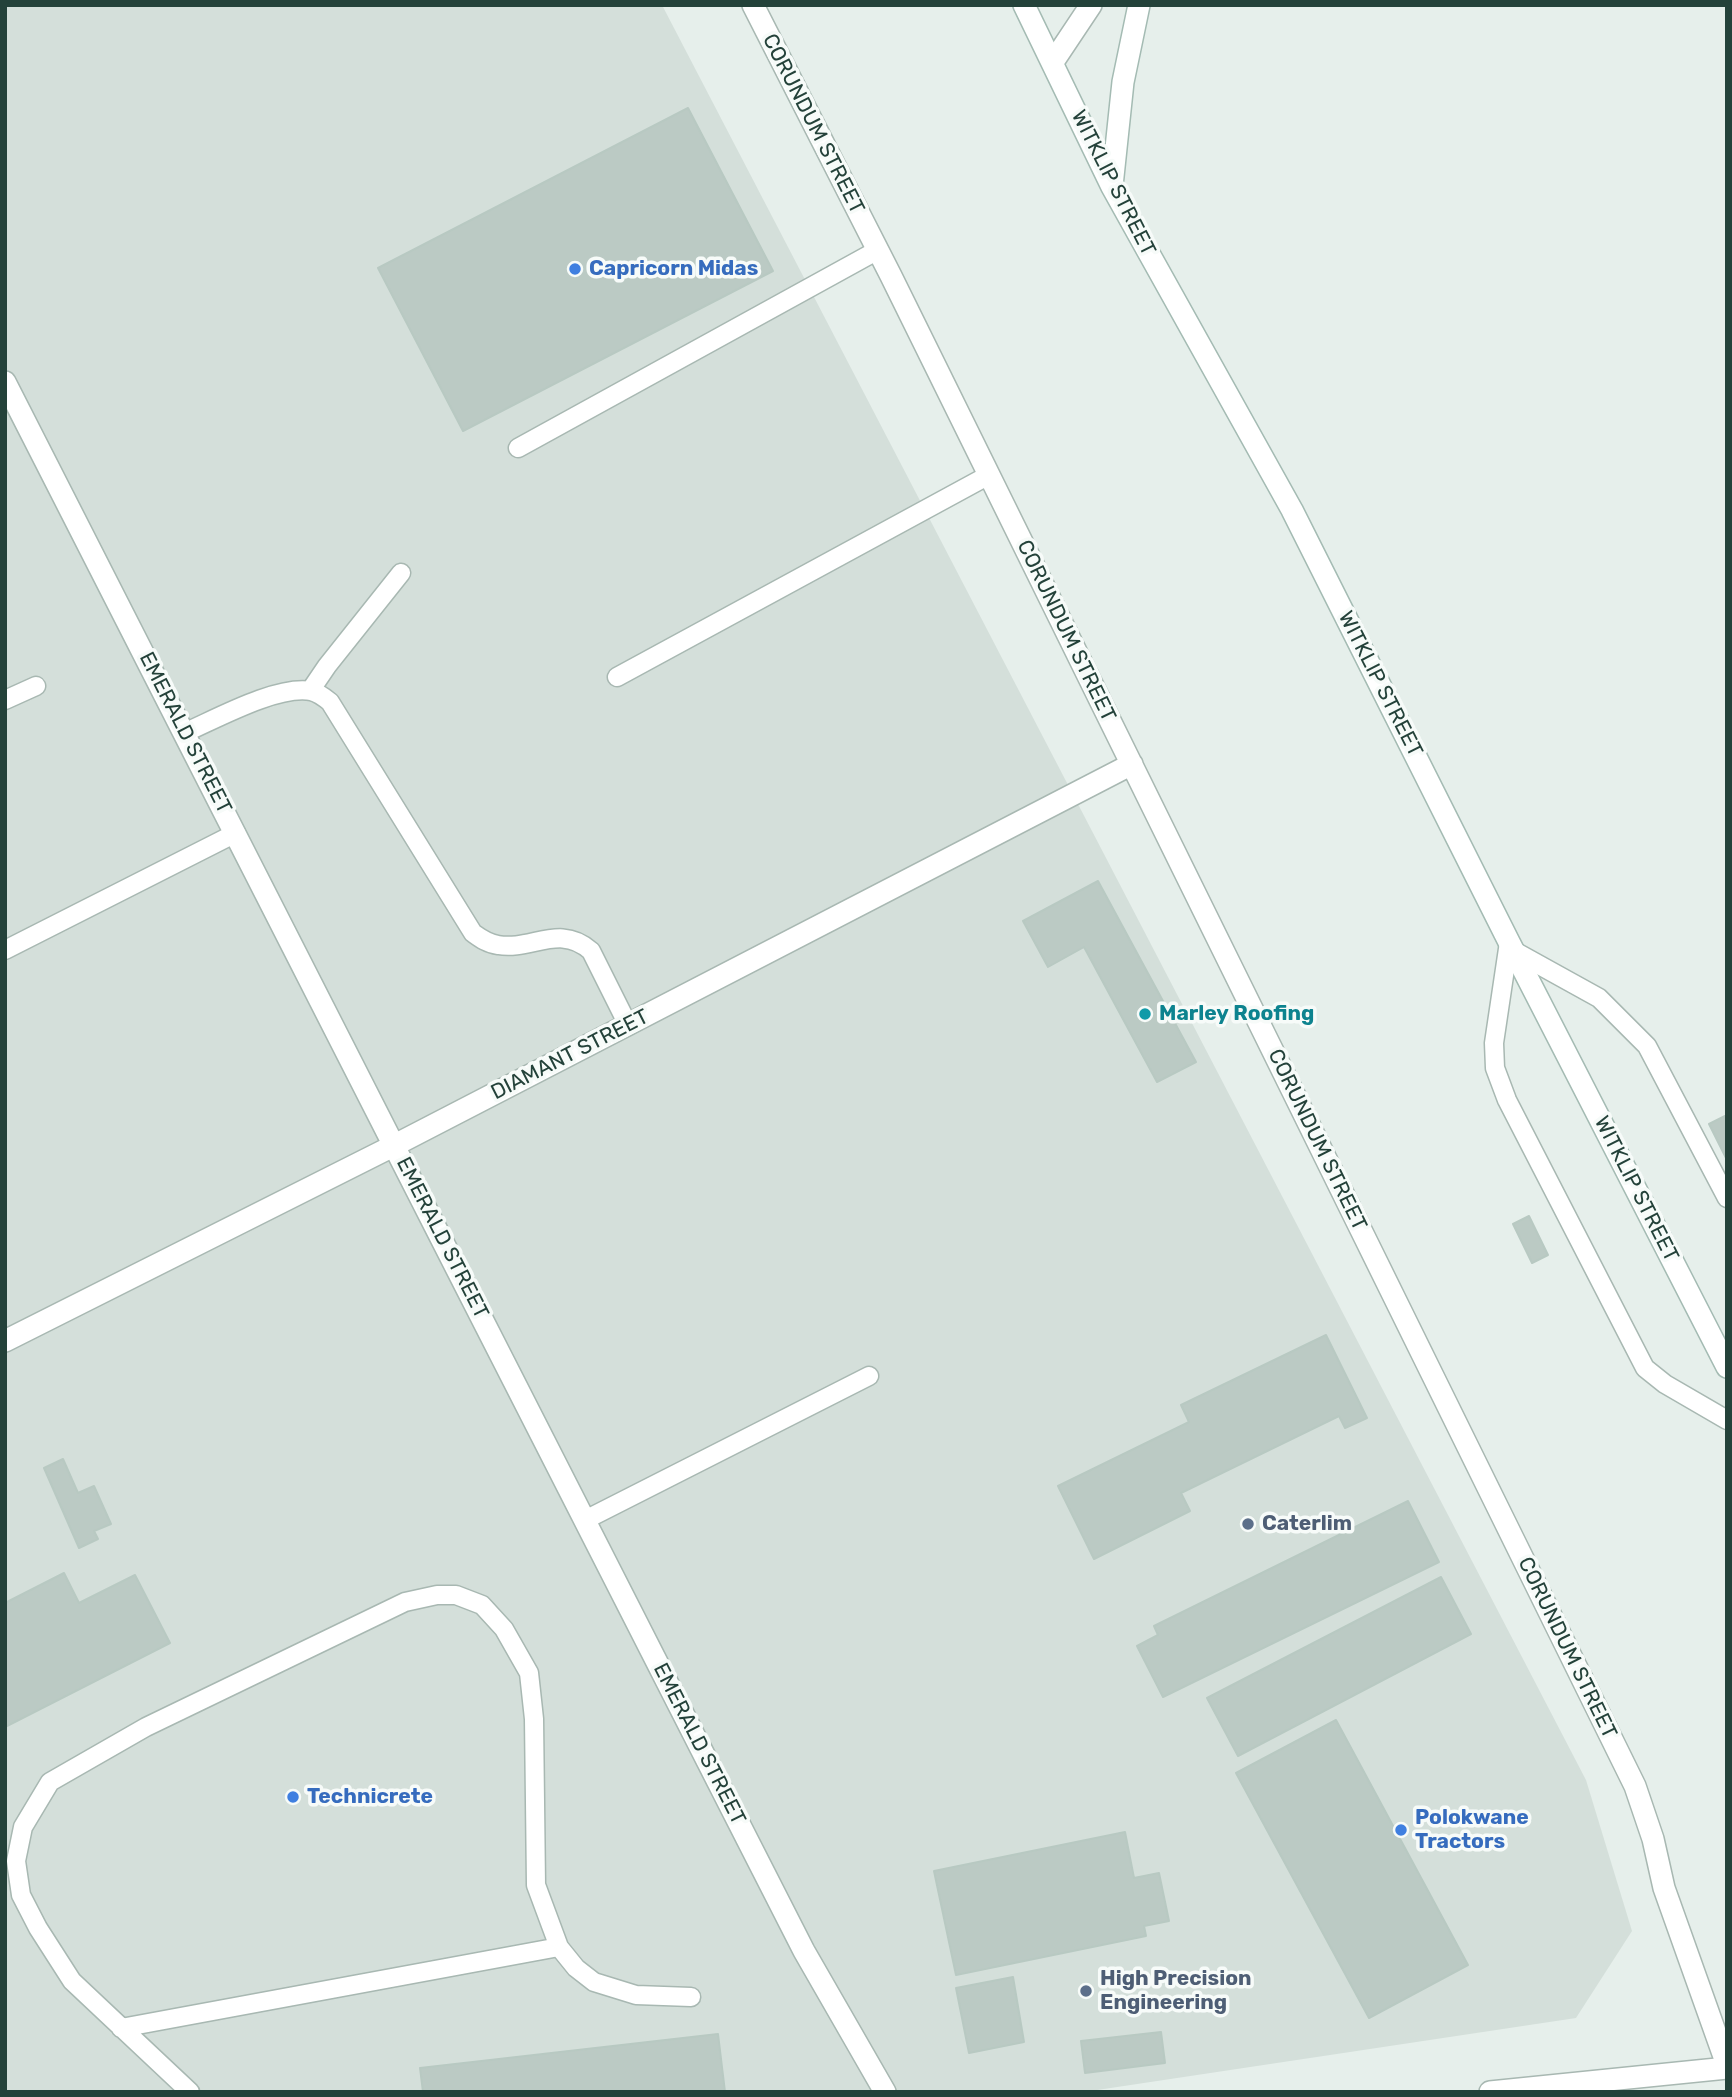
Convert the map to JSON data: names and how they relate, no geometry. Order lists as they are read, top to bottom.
{
  "streets": {
    "street": [
      "CORUNDUM STREET",
      "WITKLIP STREET",
      "EMERALD STREET",
      "DIAMANT STREET"
    ]
  },
  "crossings": [
    ["CORUNDUM STREET", "DIAMANT STREET"],
    ["EMERALD STREET", "DIAMANT STREET"]
  ],
  "places": [
    "Capricorn Midas",
    "Marley Roofing",
    "Caterlim",
    "Technicrete",
    "Polokwane Tractors",
    "High Precision Engineering"
  ]
}
